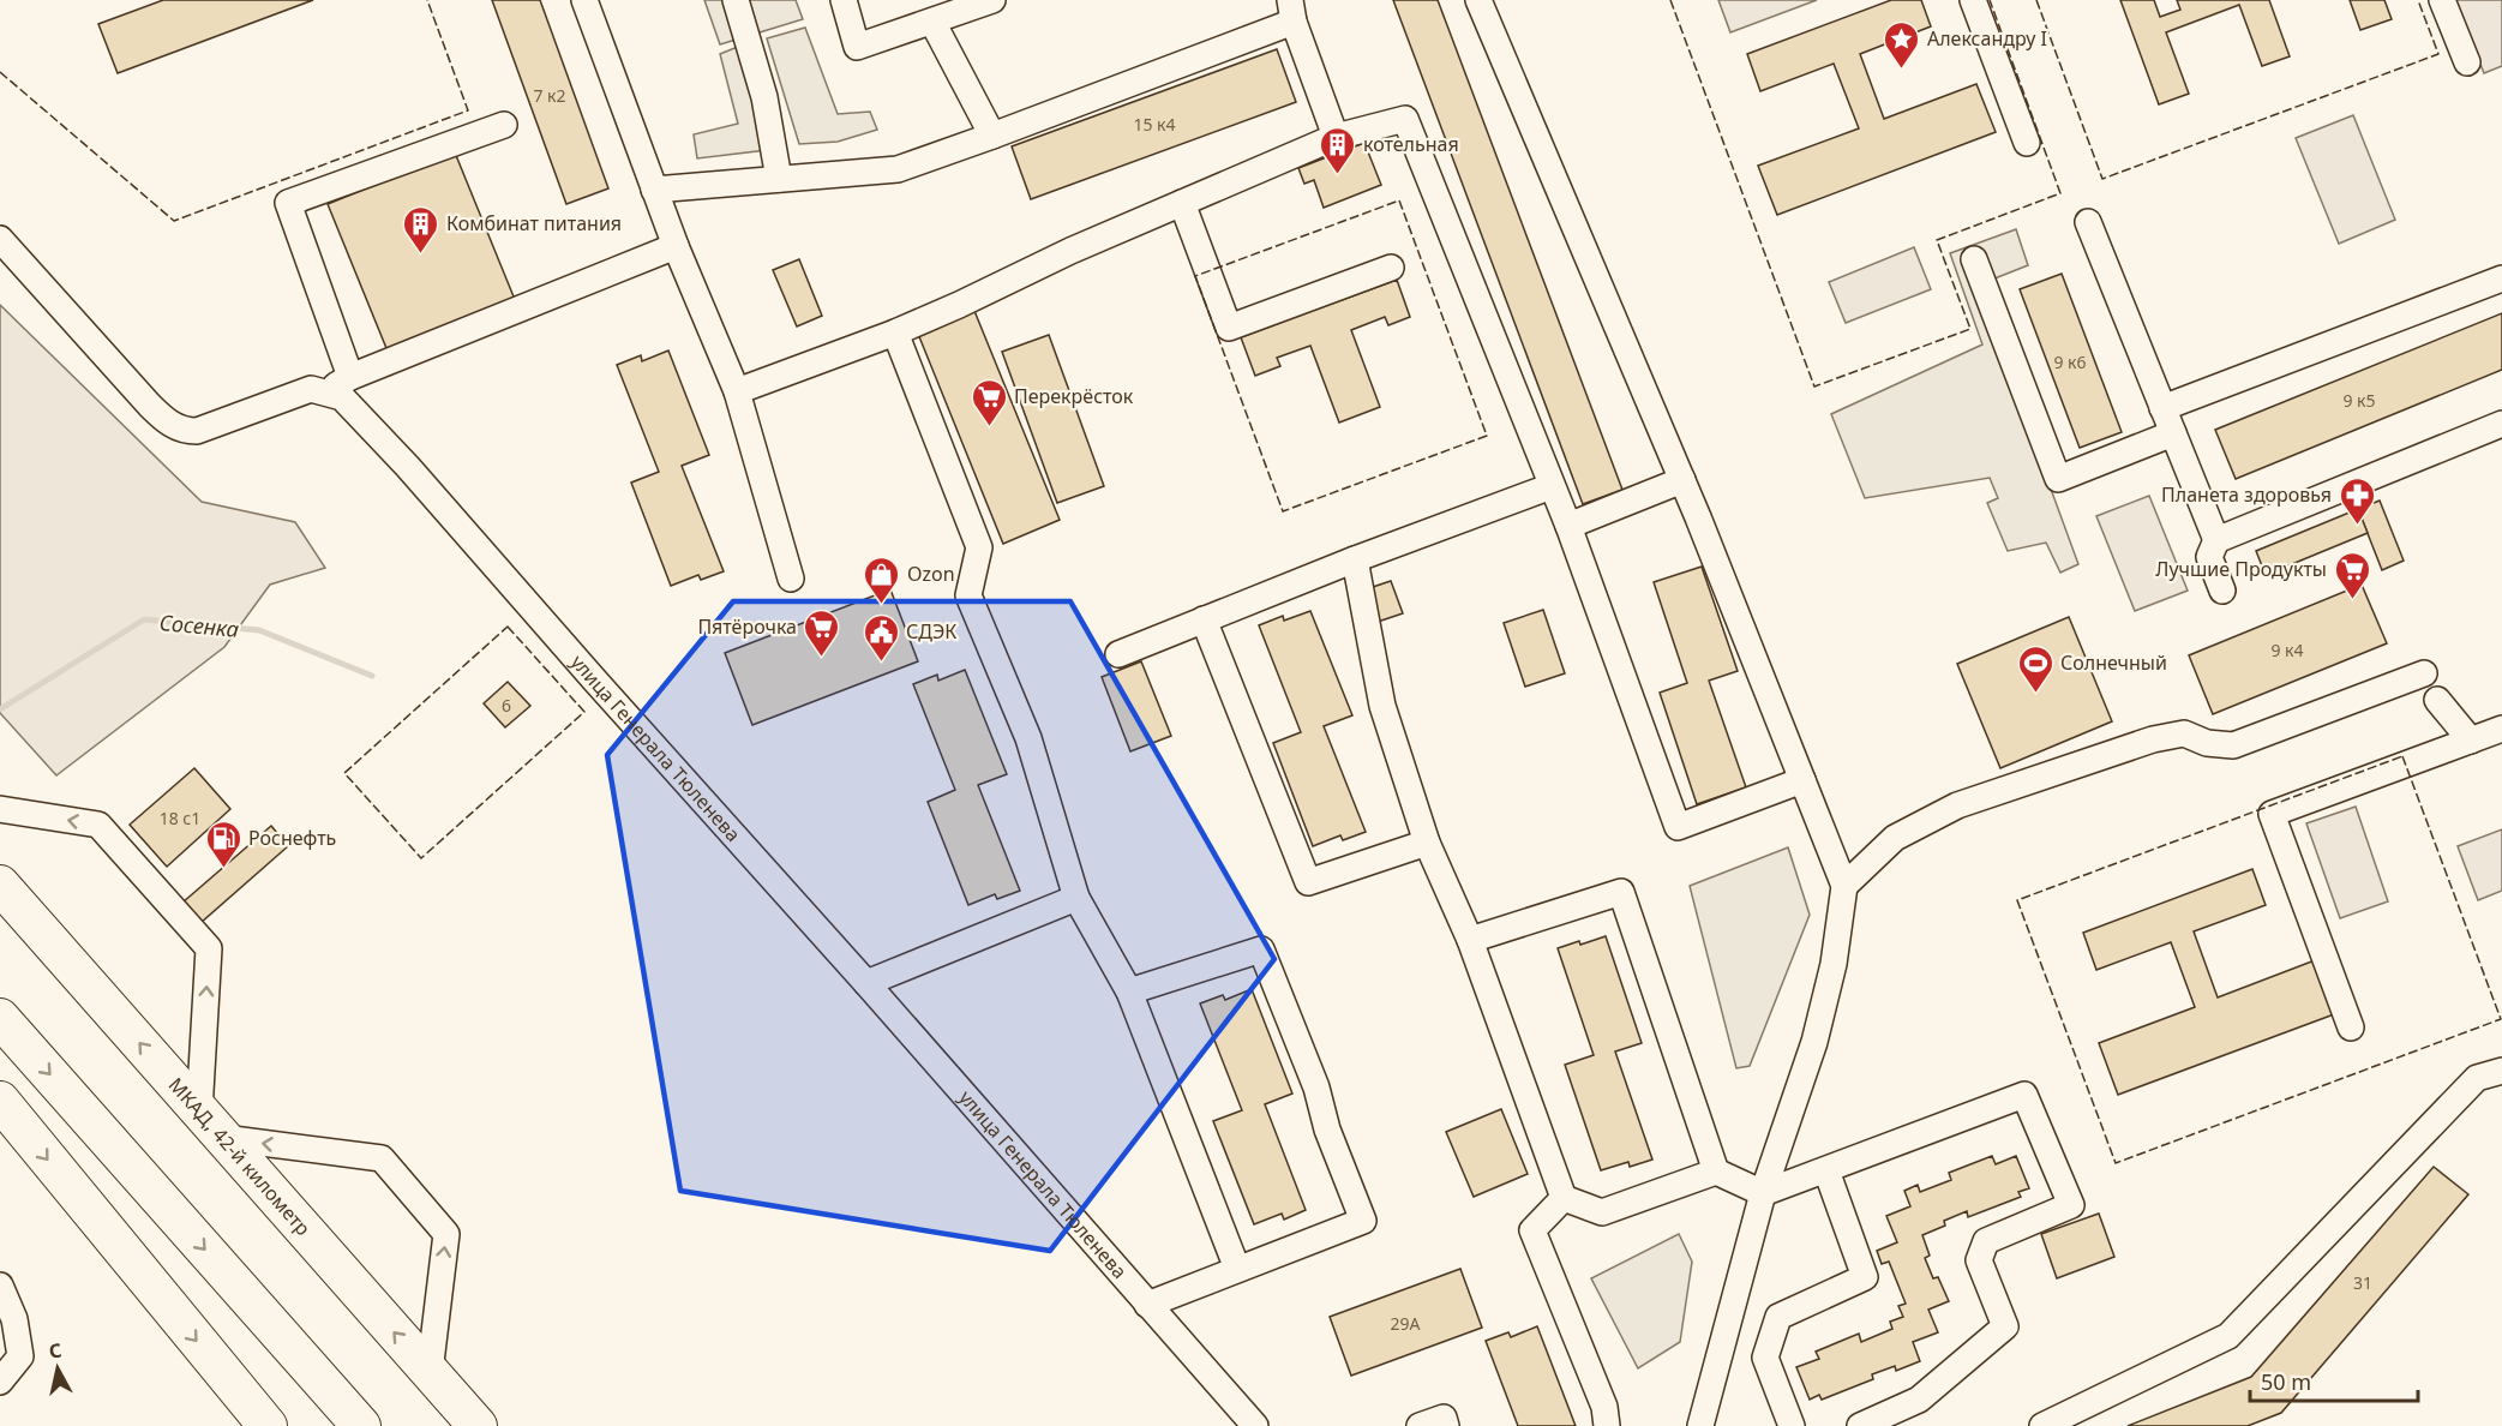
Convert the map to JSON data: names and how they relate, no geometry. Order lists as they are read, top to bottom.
{
  "streets": {
    "highway": ["МКАД, 42-й километр"],
    "street": ["улица Генерала Тюленева"]
  },
  "water": ["Сосенка"],
  "places": {
    "place": ["Александру I"],
    "building": ["котельная", "Комбинат питания"],
    "supermarket": ["Перекрёсток", "Лучшие Продукты", "Пятёрочка"],
    "pharmacy": ["Планета здоровья"],
    "shop": ["Ozon"],
    "public building": ["СДЭК"],
    "sports": ["Солнечный"],
    "fuel station": ["Роснефть"]
  },
  "house_numbers": [
    "7 к2",
    "15 к4",
    "9 к6",
    "9 к5",
    "9 к4",
    "6",
    "18 с1",
    "31",
    "29А"
  ],
  "scale_bar": "50 m",
  "north": "top"
}
